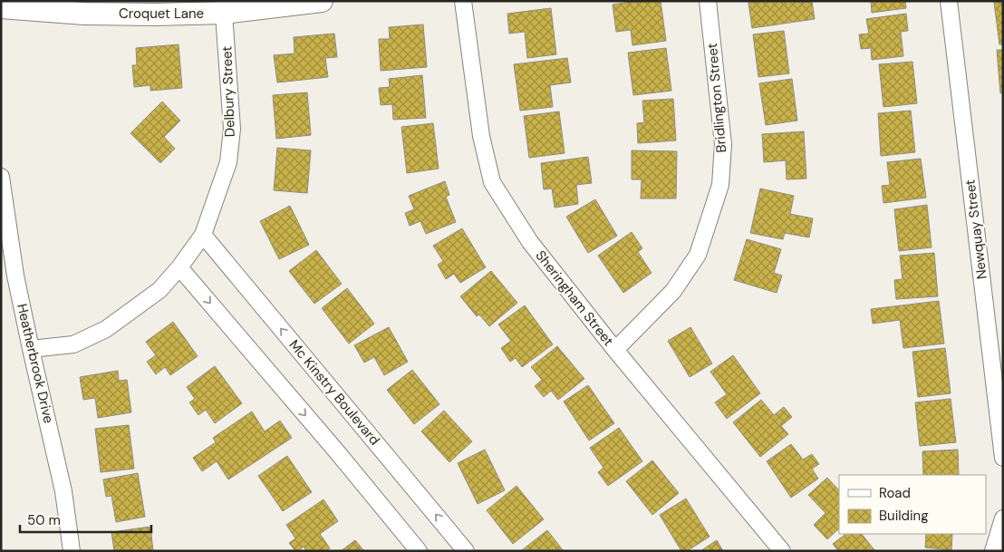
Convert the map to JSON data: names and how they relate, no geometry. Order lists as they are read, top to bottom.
{
  "streets": {
    "street": [
      "Croquet Lane",
      "Delbury Street",
      "Bridlington Street",
      "Newquay Street",
      "Sheringham Street",
      "Heatherbrook Drive",
      "Mc Kinstry Boulevard"
    ]
  },
  "crossings": [
    ["Croquet Lane", "Delbury Street"],
    ["Delbury Street", "Heatherbrook Drive"],
    ["Delbury Street", "Mc Kinstry Boulevard"],
    ["Bridlington Street", "Sheringham Street"]
  ],
  "legend": ["Road", "Building"],
  "scale_bar": "50 m"
}
